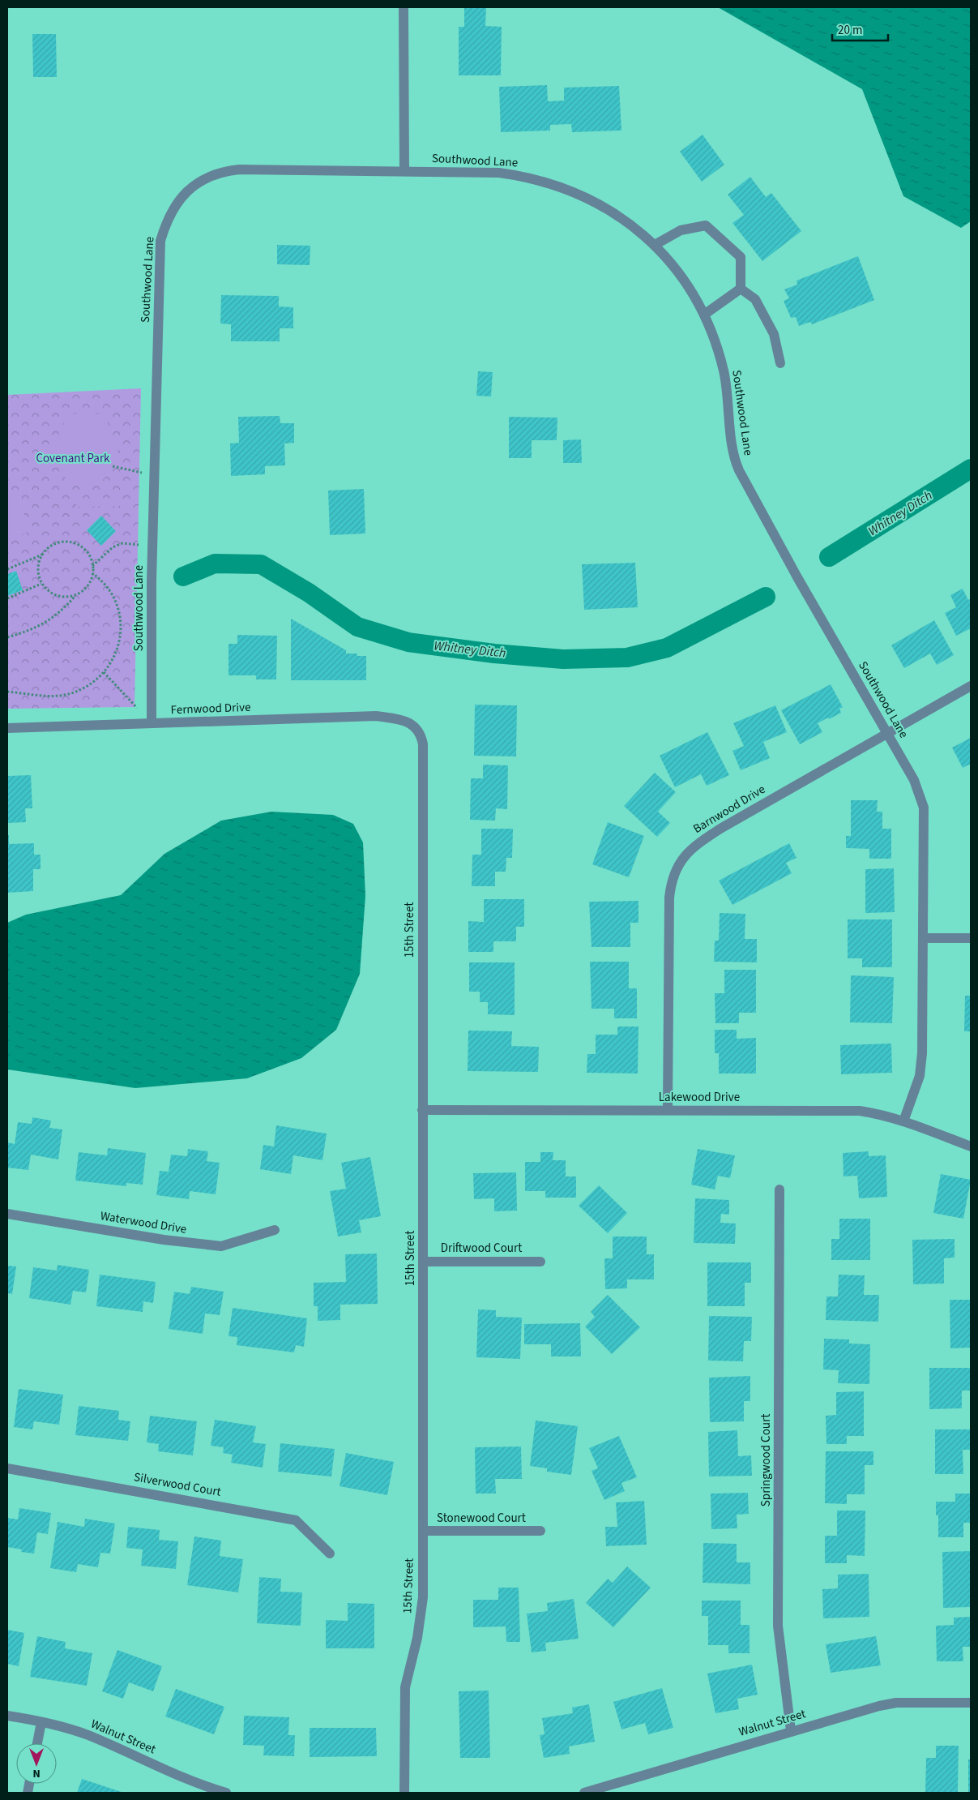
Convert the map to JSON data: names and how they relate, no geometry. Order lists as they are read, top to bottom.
{
  "streets": {
    "street": [
      "Southwood Lane",
      "Fernwood Drive",
      "Barnwood Drive",
      "15th Street",
      "Lakewood Drive",
      "Waterwood Drive",
      "Driftwood Court",
      "Springwood Court",
      "Silverwood Court",
      "Stonewood Court",
      "Walnut Street"
    ]
  },
  "crossings": [
    ["Southwood Lane", "Fernwood Drive"],
    ["Southwood Lane", "Barnwood Drive"],
    ["Southwood Lane", "Lakewood Drive"],
    ["Fernwood Drive", "15th Street"],
    ["Barnwood Drive", "Lakewood Drive"],
    ["15th Street", "Lakewood Drive"],
    ["15th Street", "Driftwood Court"],
    ["15th Street", "Stonewood Court"],
    ["Springwood Court", "Walnut Street"]
  ],
  "water": ["Whitney Ditch"],
  "parks": ["Covenant Park"],
  "scale_bar": "20 m",
  "north": "bottom"
}
